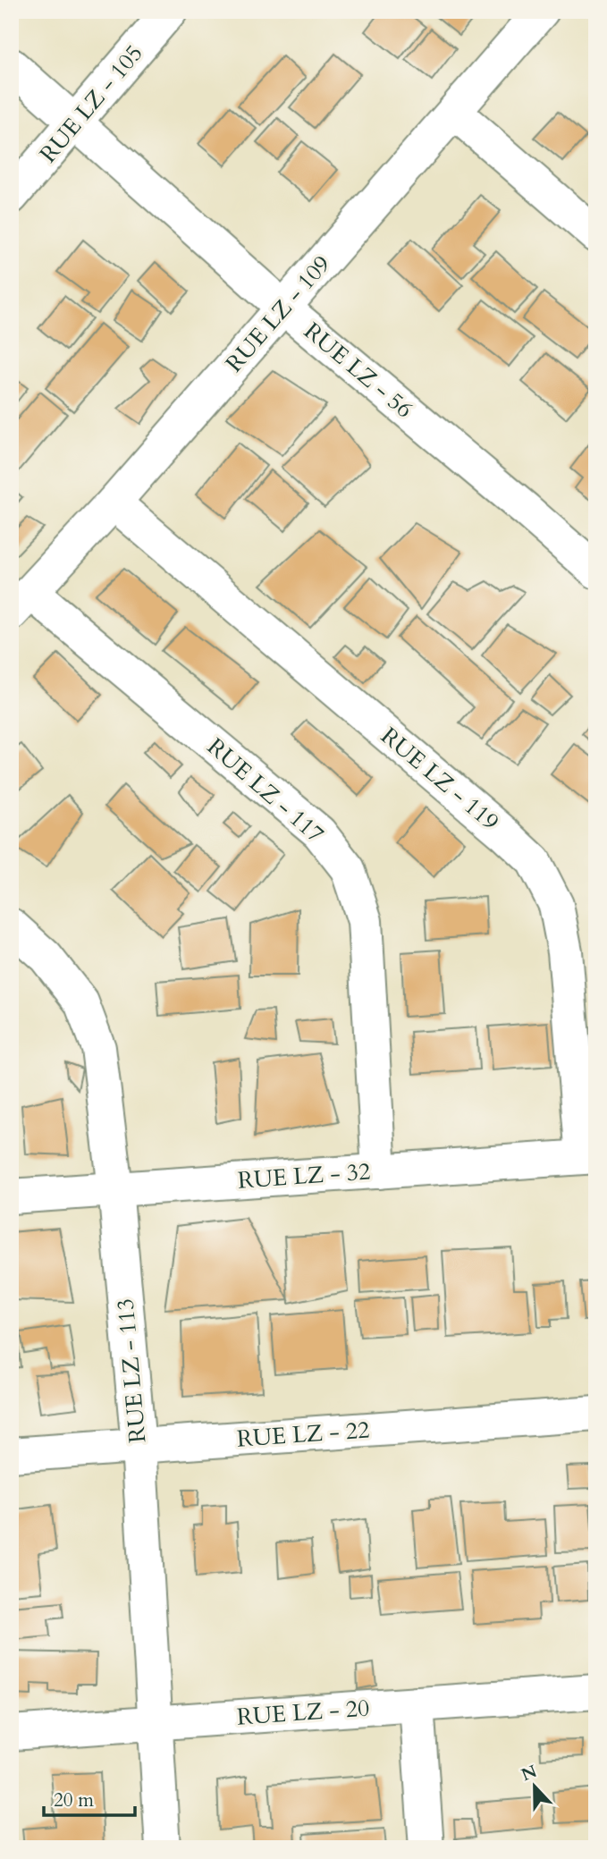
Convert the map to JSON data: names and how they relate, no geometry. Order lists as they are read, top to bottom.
{
  "streets": {
    "street": [
      "RUE LZ - 105",
      "RUE LZ - 109",
      "RUE LZ - 56",
      "RUE LZ - 119",
      "RUE LZ - 117",
      "RUE LZ - 32",
      "RUE LZ - 113",
      "RUE LZ - 22",
      "RUE LZ - 20"
    ]
  },
  "crossings": [
    ["RUE LZ - 105", "RUE LZ - 56"],
    ["RUE LZ - 109", "RUE LZ - 56"],
    ["RUE LZ - 109", "RUE LZ - 119"],
    ["RUE LZ - 109", "RUE LZ - 117"],
    ["RUE LZ - 119", "RUE LZ - 32"],
    ["RUE LZ - 117", "RUE LZ - 32"],
    ["RUE LZ - 32", "RUE LZ - 113"],
    ["RUE LZ - 113", "RUE LZ - 22"],
    ["RUE LZ - 113", "RUE LZ - 20"]
  ],
  "scale_bar": "20 m",
  "north": "top"
}
